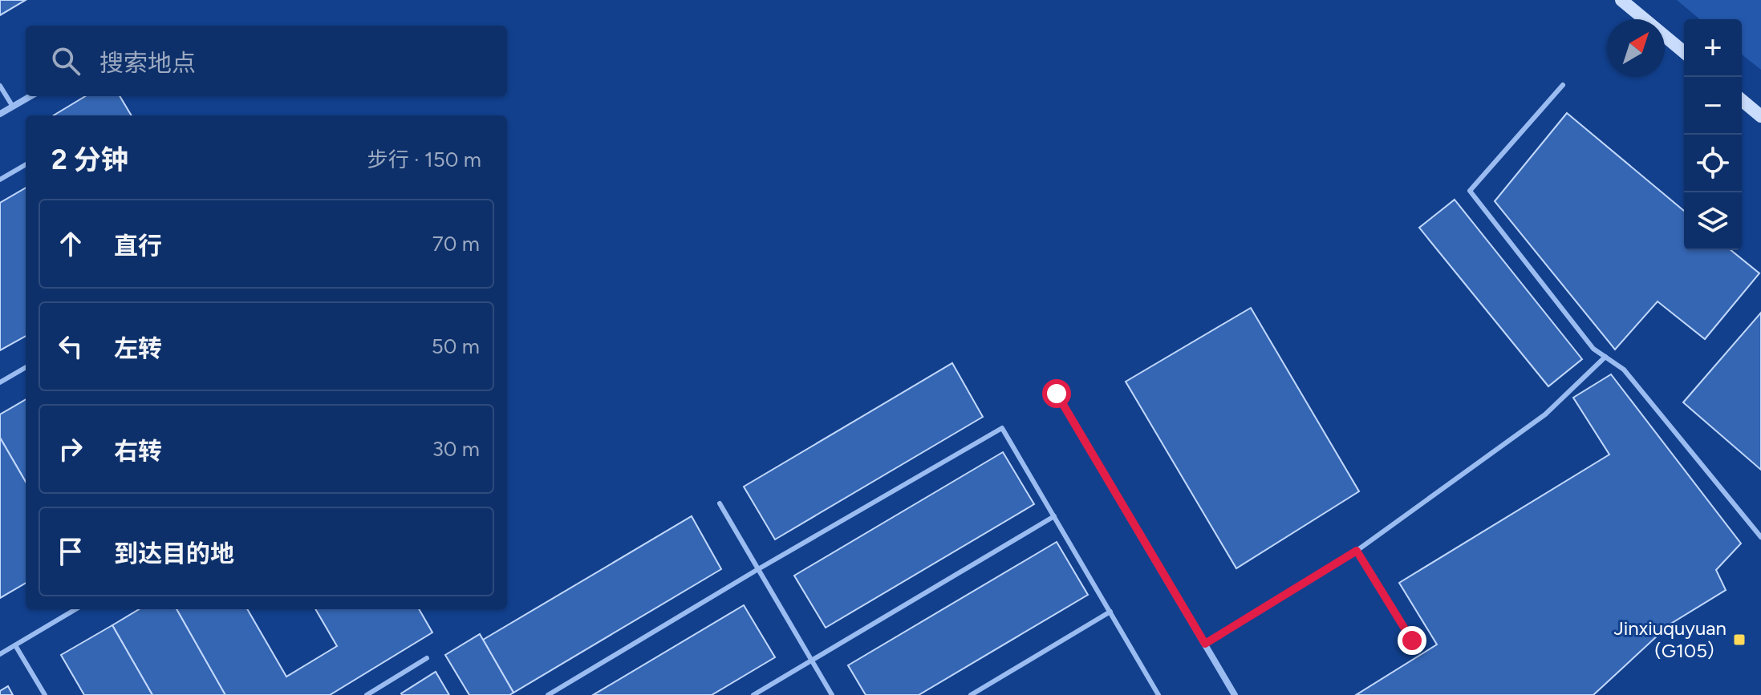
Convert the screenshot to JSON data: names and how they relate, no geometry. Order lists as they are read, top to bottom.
{
  "places": {
    "transit": ["Jinxiuquyuan (G105）"]
  },
  "north": "top right",
  "page": {
    "map_buttons": ["+", "−"],
    "search": "搜索地点",
    "heading": ["2 分钟", "步行 · 150 m"],
    "list": [
      ["直行", "70 m"],
      ["左转", "50 m"],
      ["右转", "30 m"],
      "到达目的地"
    ]
  }
}
